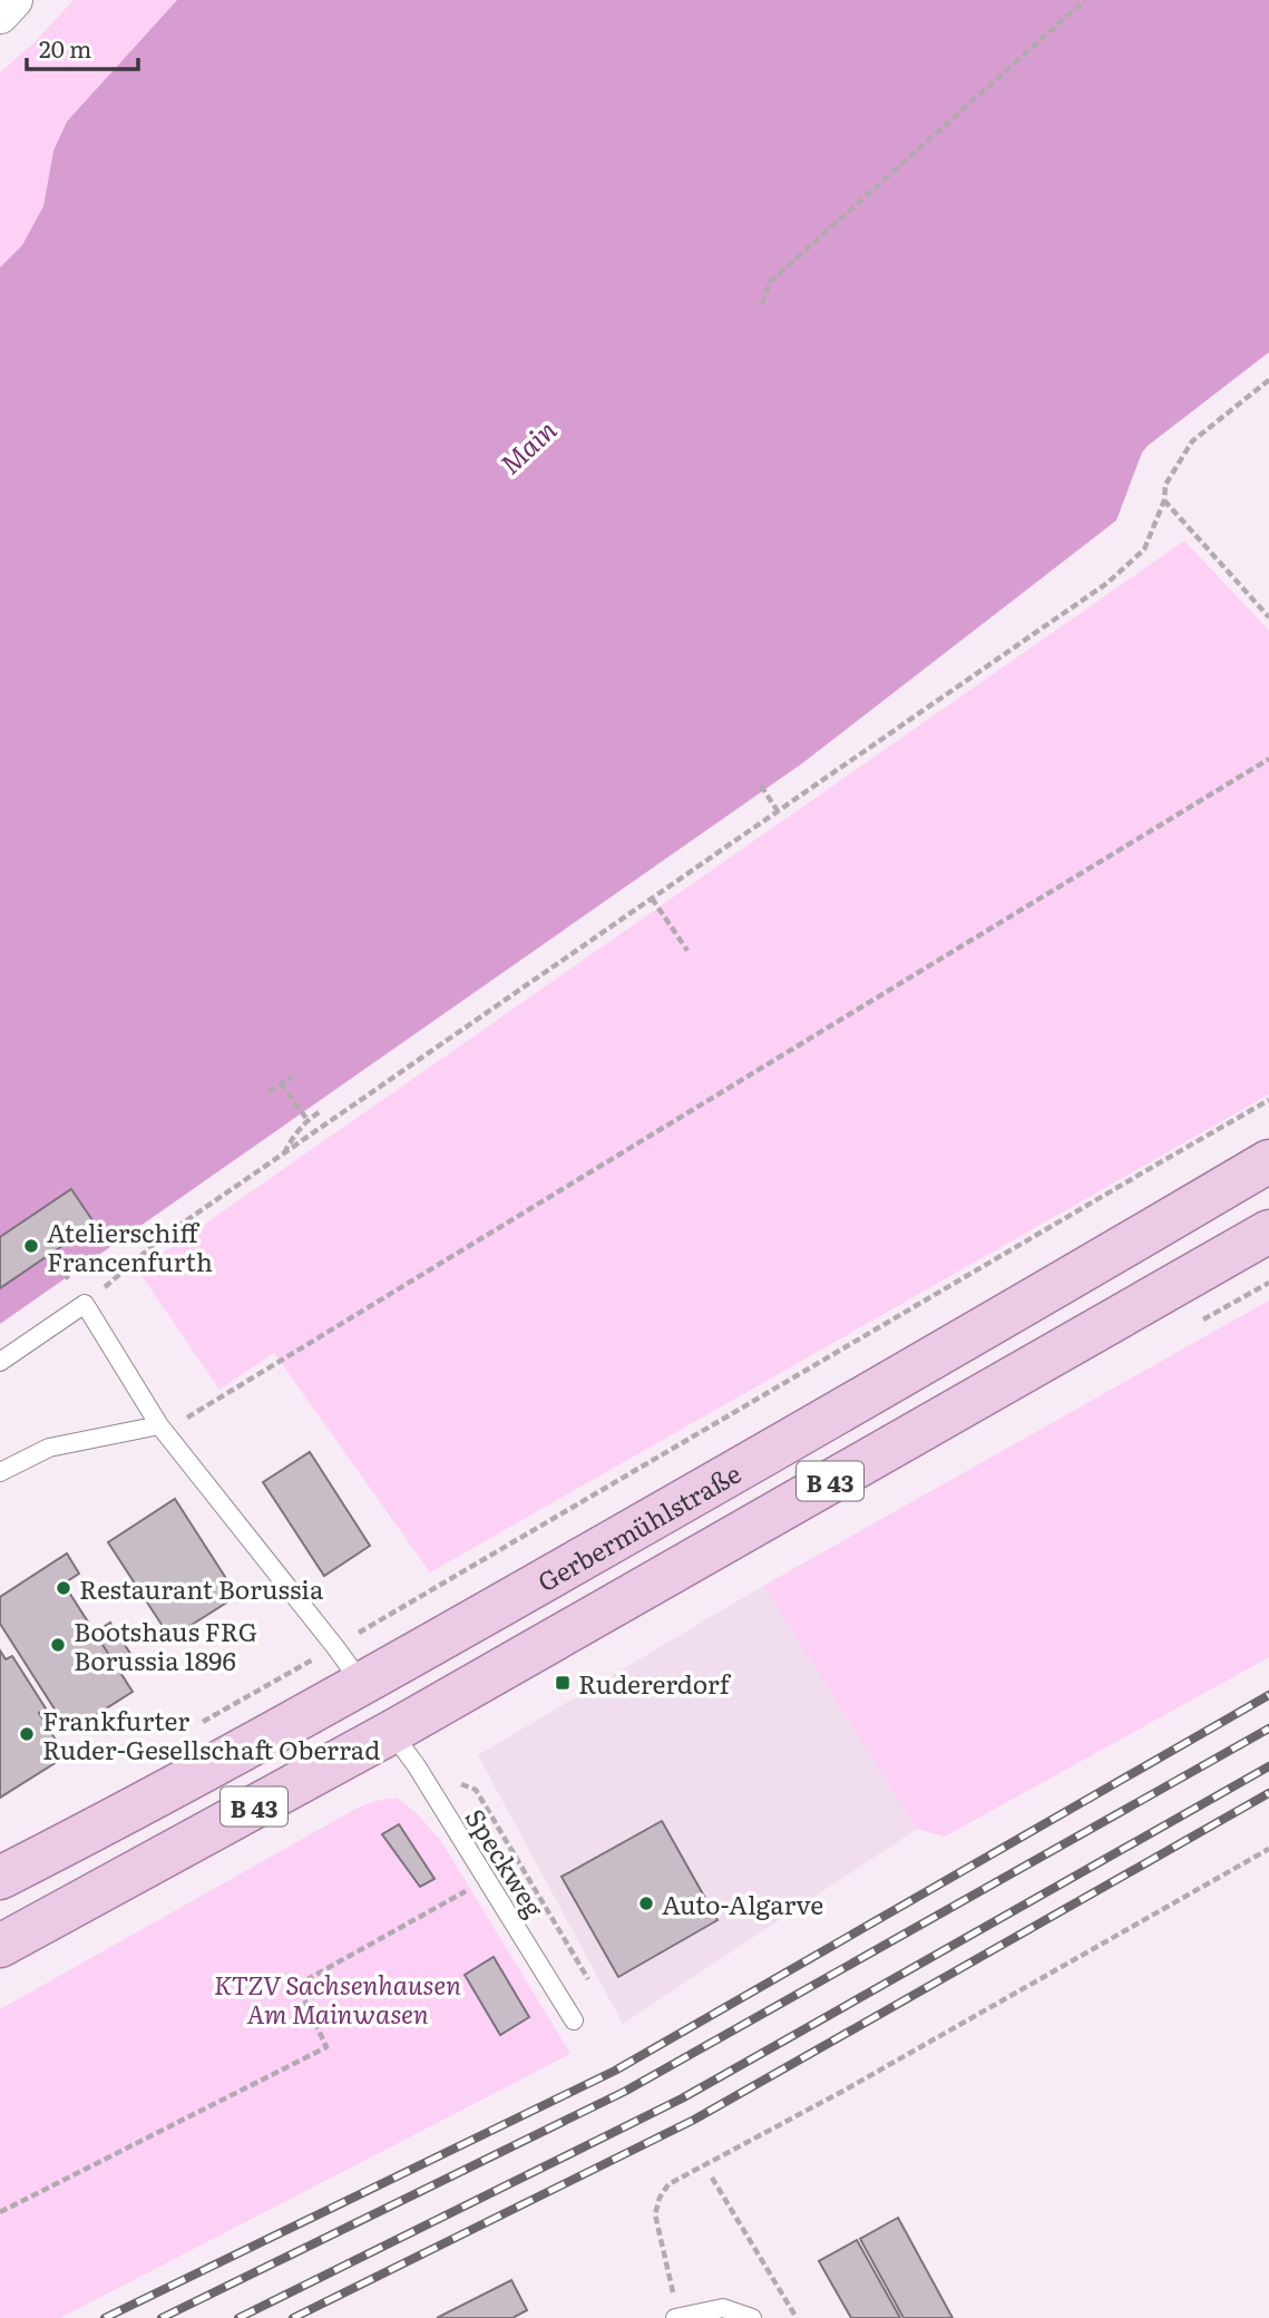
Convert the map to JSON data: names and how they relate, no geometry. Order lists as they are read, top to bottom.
{
  "streets": {
    "main road": ["B 43", "Gerbermühlstraße"],
    "lane": ["Speckweg"]
  },
  "crossings": [
    ["B 43", "Speckweg"]
  ],
  "water": ["Main"],
  "parks": ["KTZV Sachsenhausen Am Mainwasen"],
  "places": {
    "other": [
      "Atelierschiff Francenfurth",
      "Restaurant Borussia",
      "Bootshaus FRG Borussia 1896",
      "Frankfurter Ruder-Gesellschaft Oberrad",
      "Auto-Algarve"
    ],
    "transit": ["Rudererdorf"]
  },
  "scale_bar": "20 m"
}
